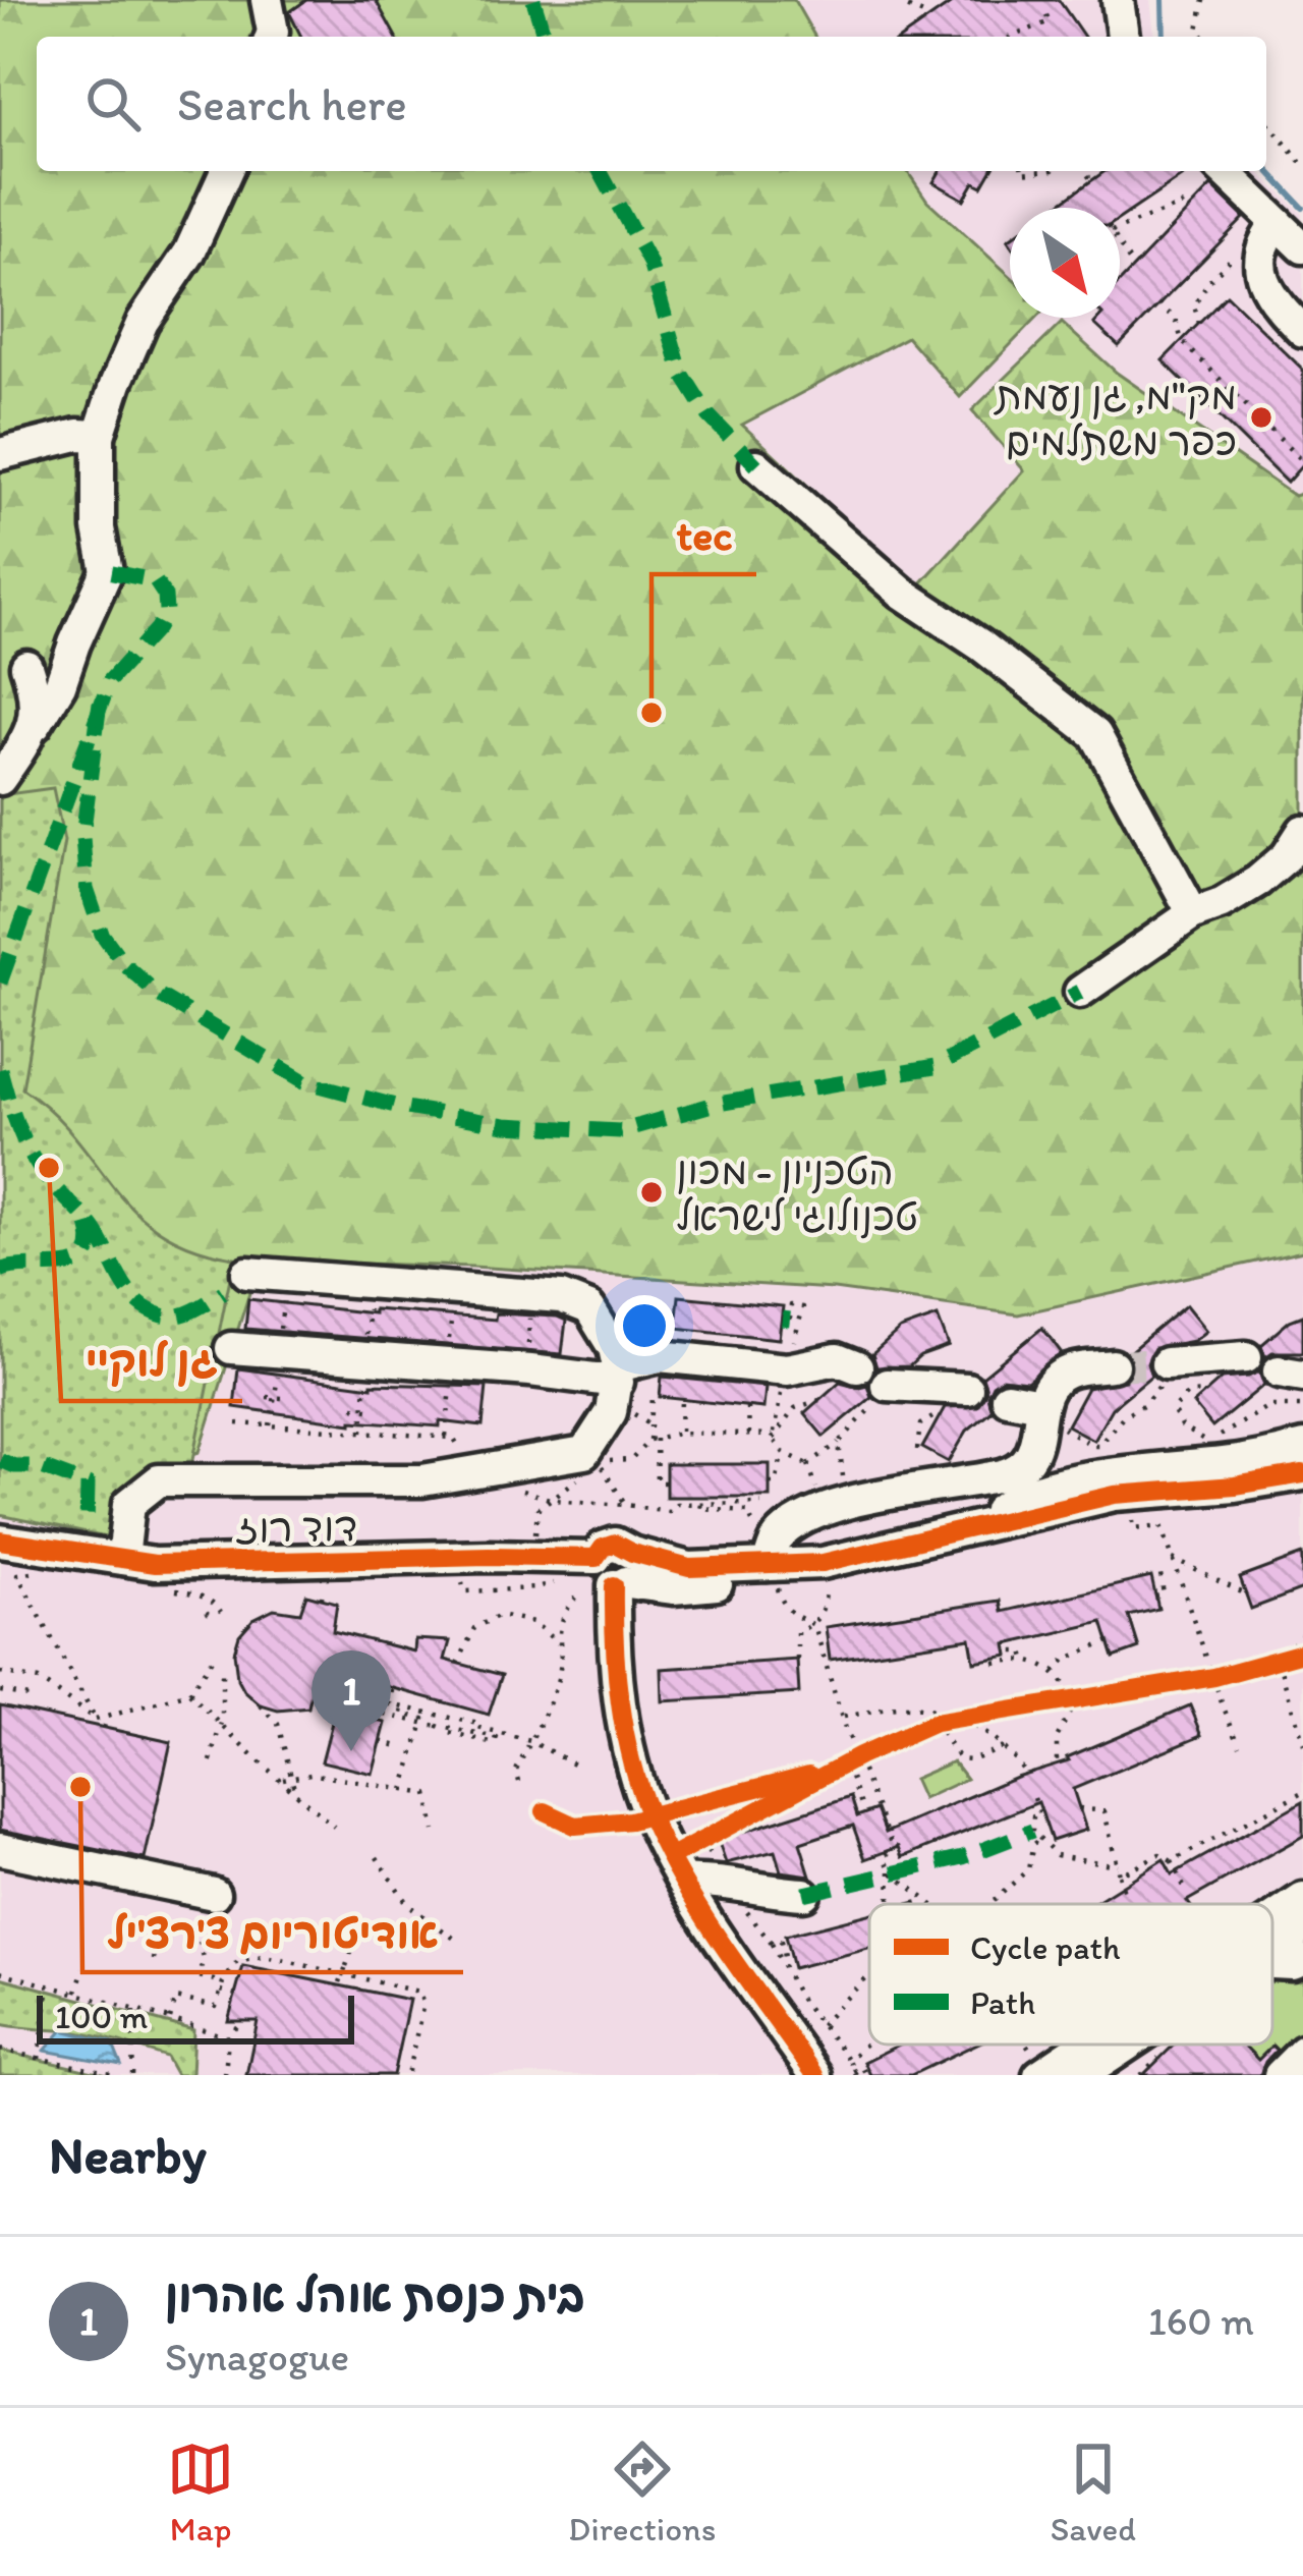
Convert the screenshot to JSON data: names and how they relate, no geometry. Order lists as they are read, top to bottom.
{
  "streets": {
    "street": ["דוד רוז"]
  },
  "places": [
    "מק\"מ, גן נעמת כפר משתלמים",
    "tec",
    "גן לוקיי",
    "הטכניון - מכון טכנולוגי לישראל",
    "אודיטוריום צ'רצ'יל"
  ],
  "legend": ["Cycle path", "Path"],
  "scale_bar": "100 m",
  "north": "bottom right",
  "page": {
    "search": "Search here",
    "pins": "1",
    "scale": "100 m",
    "heading": "Nearby",
    "list": [
      {
        "mark": "1",
        "name": "בית כנסת אוהל אהרון",
        "note": "Synagogue",
        "value": "160 m"
      }
    ],
    "nav": ["Map", "Directions", "Saved"]
  }
}
